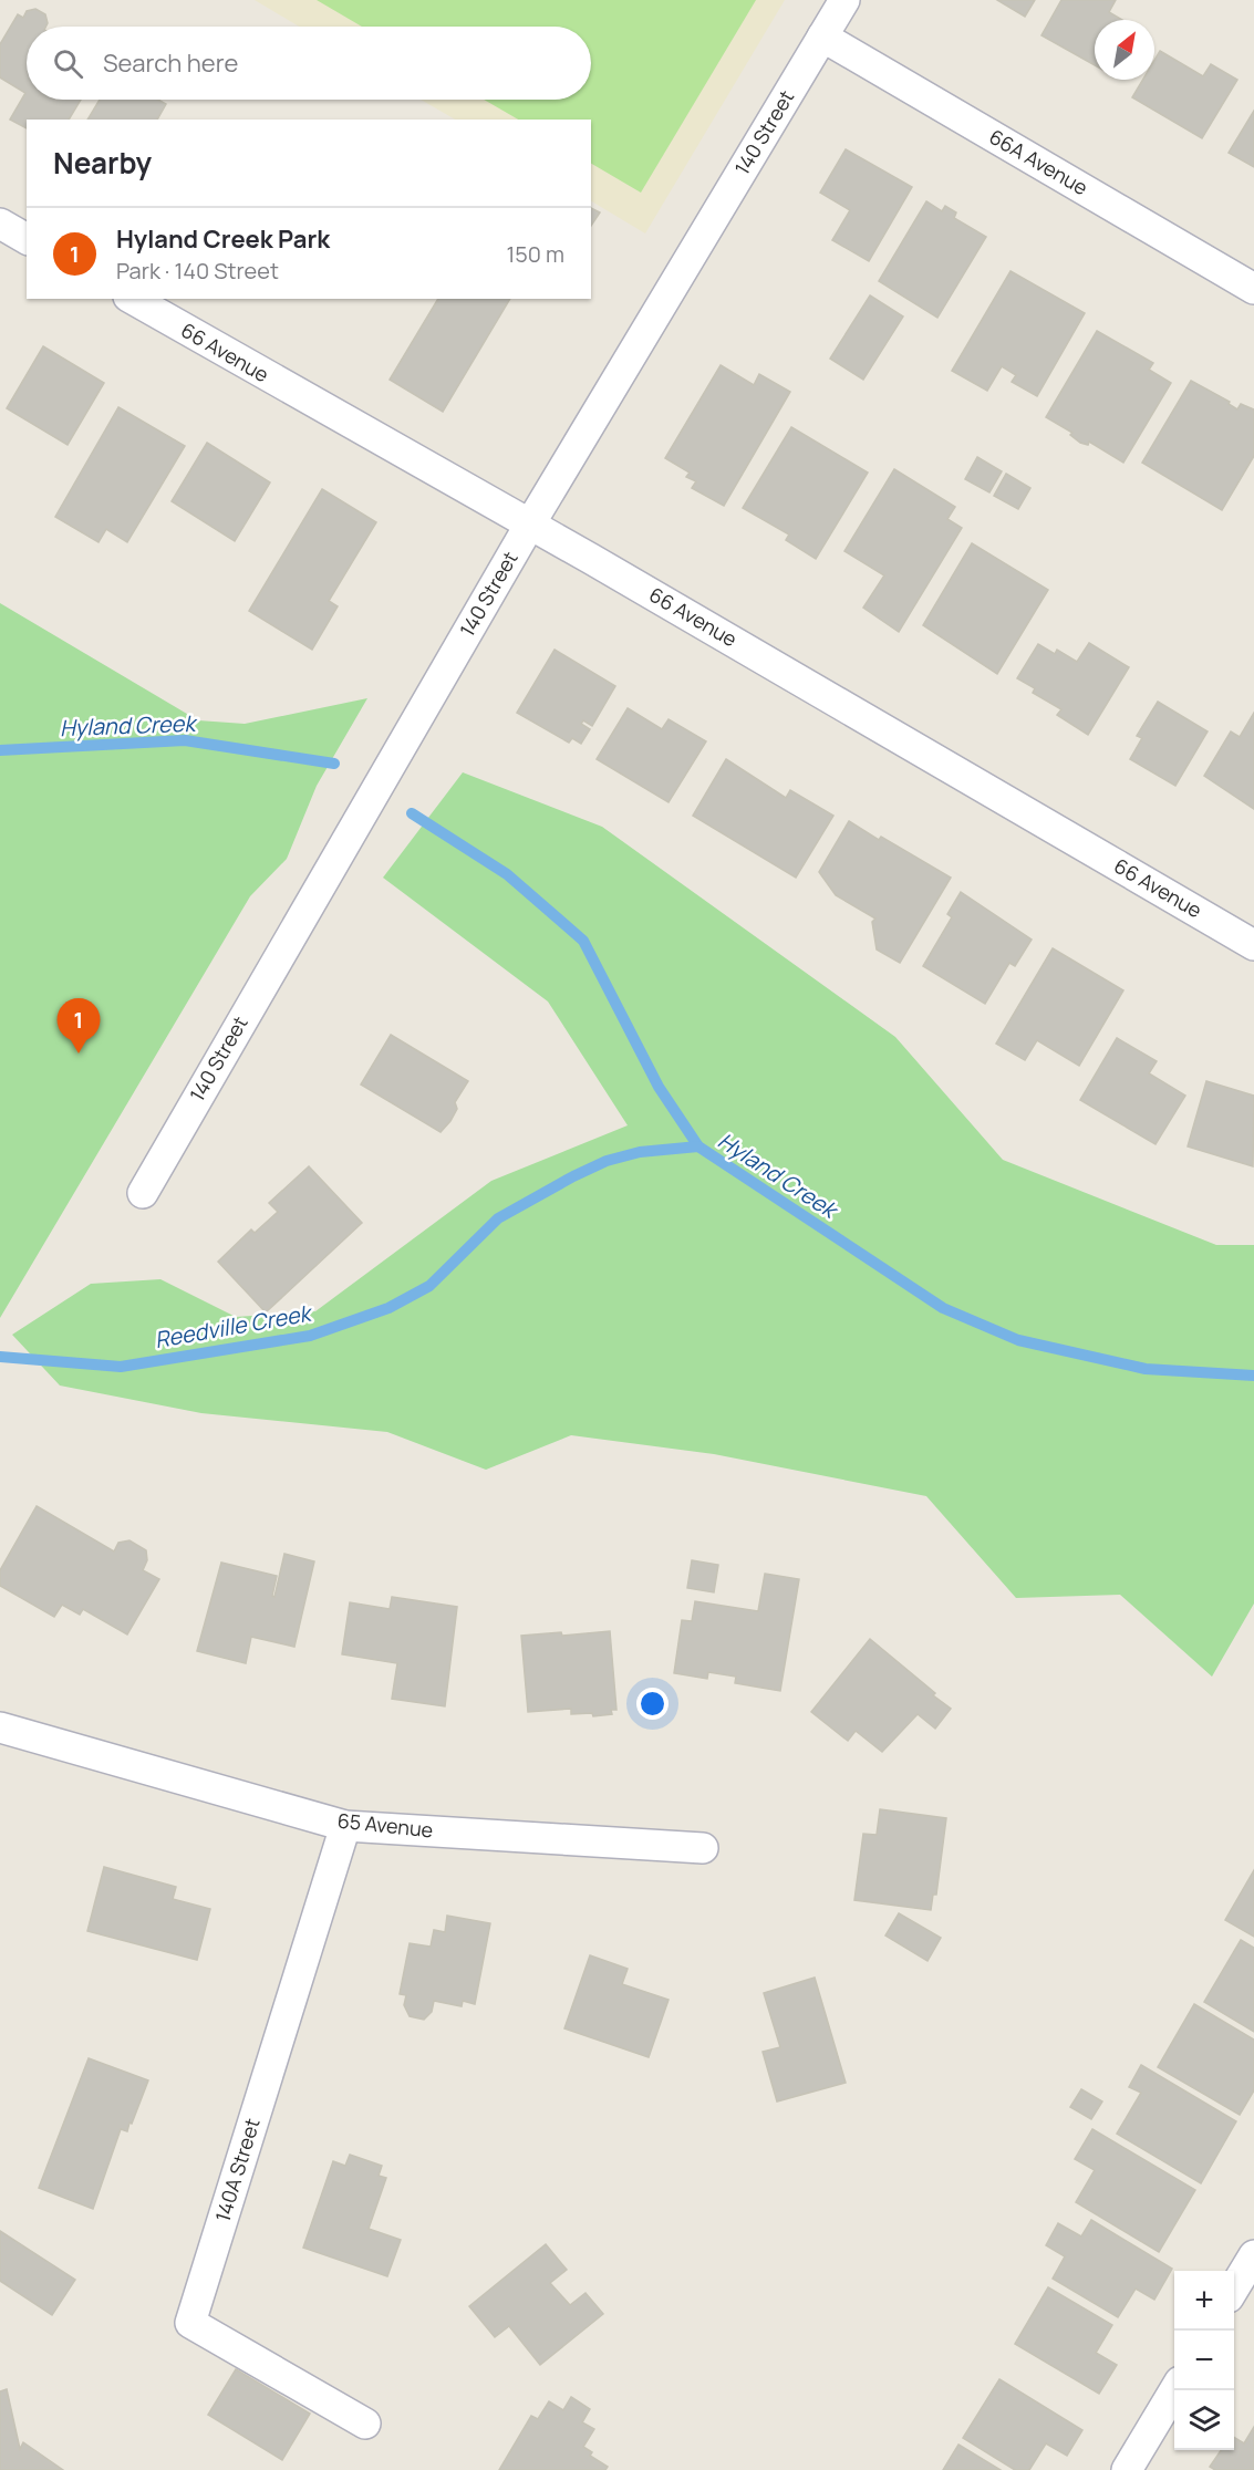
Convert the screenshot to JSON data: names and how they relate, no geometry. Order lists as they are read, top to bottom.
{
  "streets": {
    "street": [
      "140 Street",
      "66A Avenue",
      "66 Avenue",
      "65 Avenue",
      "140A Street"
    ]
  },
  "crossings": [
    ["140 Street", "66A Avenue"],
    ["140 Street", "66 Avenue"],
    ["65 Avenue", "140A Street"]
  ],
  "water": ["Hyland Creek", "Reedville Creek"],
  "north": "top right",
  "page": {
    "search": "Search here",
    "heading": "Nearby",
    "list": [
      {
        "mark": "1",
        "name": "Hyland Creek Park",
        "note": "Park · 140 Street",
        "value": "150 m"
      }
    ],
    "pins": "1",
    "map_buttons": ["+", "−"]
  }
}
